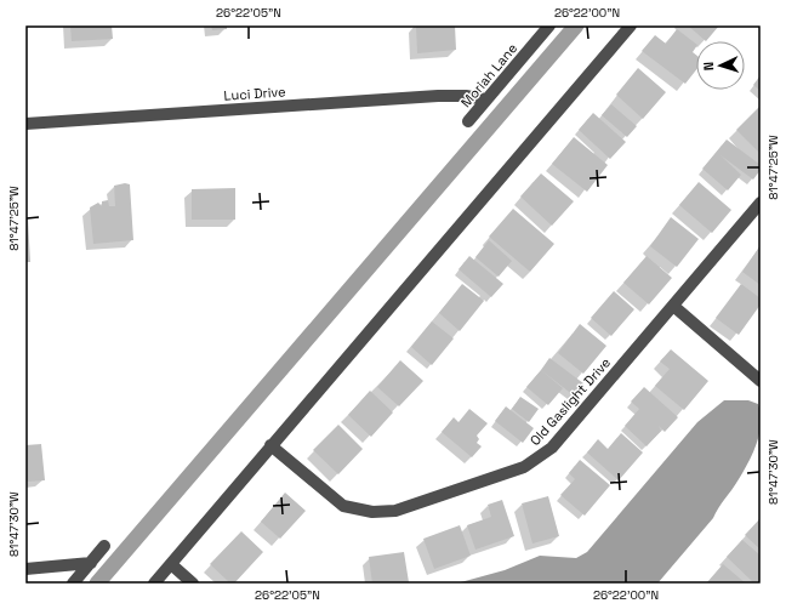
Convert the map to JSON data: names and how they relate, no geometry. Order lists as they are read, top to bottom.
{
  "streets": {
    "street": ["Moriah Lane", "Luci Drive", "Old Gaslight Drive"]
  },
  "crossings": [
    ["Moriah Lane", "Luci Drive"]
  ],
  "north": "left",
  "coordinates": [
    "26°22'05\"N",
    "26°22'00\"N",
    "81°47'25\"W",
    "81°47'30\"W"
  ]
}
